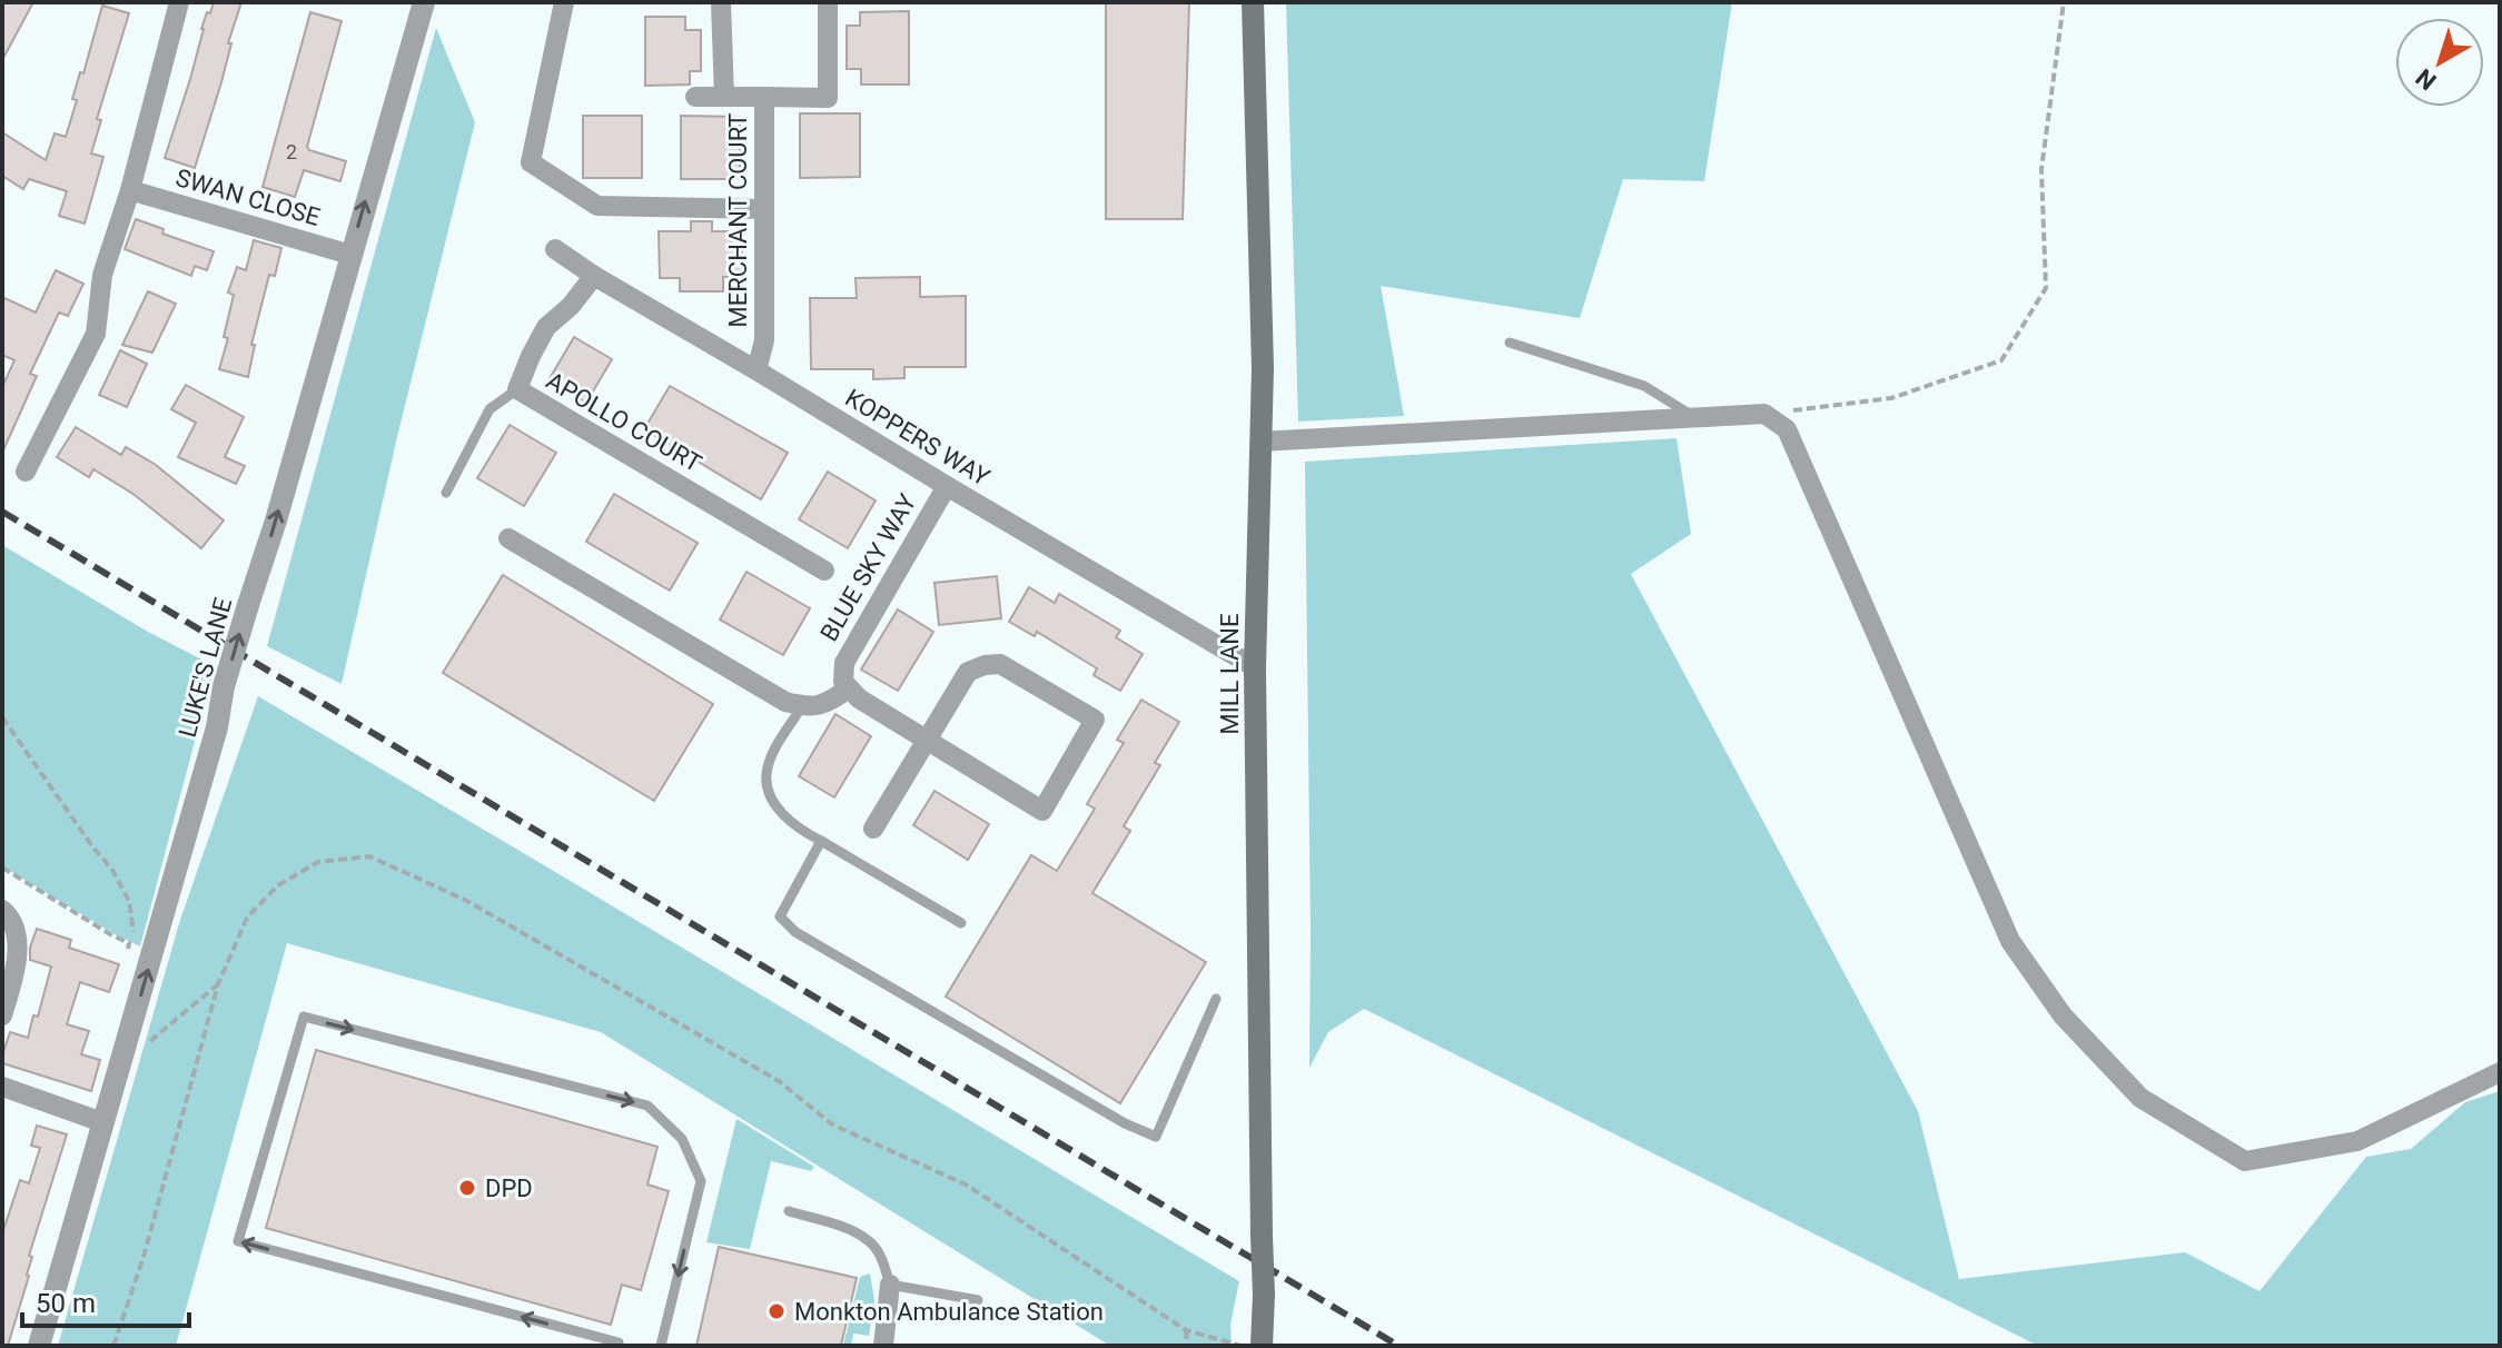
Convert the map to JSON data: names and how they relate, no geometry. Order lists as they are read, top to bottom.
{
  "streets": {
    "main road": ["MILL LANE"],
    "street": [
      "SWAN CLOSE",
      "MERCHANT COURT",
      "APOLLO COURT",
      "KOPPERS WAY",
      "BLUE SKY WAY",
      "LUKE'S LANE"
    ]
  },
  "crossings": [
    ["SWAN CLOSE", "LUKE'S LANE"],
    ["MERCHANT COURT", "KOPPERS WAY"],
    ["APOLLO COURT", "KOPPERS WAY"],
    ["KOPPERS WAY", "BLUE SKY WAY"],
    ["KOPPERS WAY", "MILL LANE"]
  ],
  "one_way": ["LUKE'S LANE"],
  "places": ["DPD", "Monkton Ambulance Station"],
  "house_numbers": ["2"],
  "scale_bar": "50 m",
  "north": "bottom left"
}
